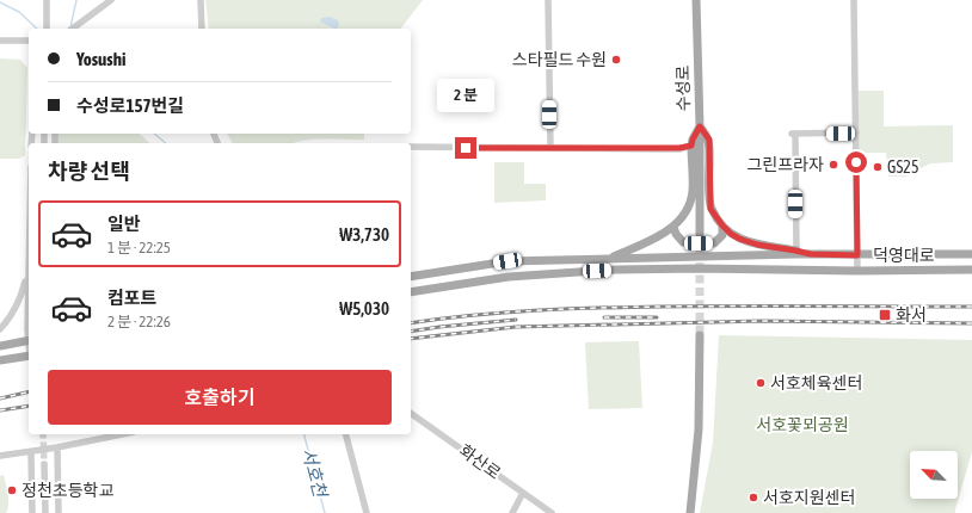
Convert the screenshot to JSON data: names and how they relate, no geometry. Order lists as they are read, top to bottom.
{
  "streets": {
    "main road": ["수성로", "덕영대로"],
    "street": ["화산로"]
  },
  "water": ["서호천"],
  "parks": ["서호꽃뫼공원"],
  "places": {
    "other": [
      "스타필드 수원",
      "그린프라자",
      "GS25",
      "서호체육센터",
      "정천초등학교",
      "서호지원센터"
    ],
    "transit": ["화서"]
  },
  "north": "top left",
  "page": {
    "banner": ["Yosushi", "수성로157번길"],
    "bubble": "2 분",
    "heading": "차량 선택",
    "list": [
      {
        "name": "일반",
        "note": "1 분 · 22:25",
        "value": "₩3,730"
      },
      {
        "name": "컴포트",
        "note": "2 분 · 22:26",
        "value": "₩5,030"
      }
    ],
    "buttons": "호출하기"
  }
}
